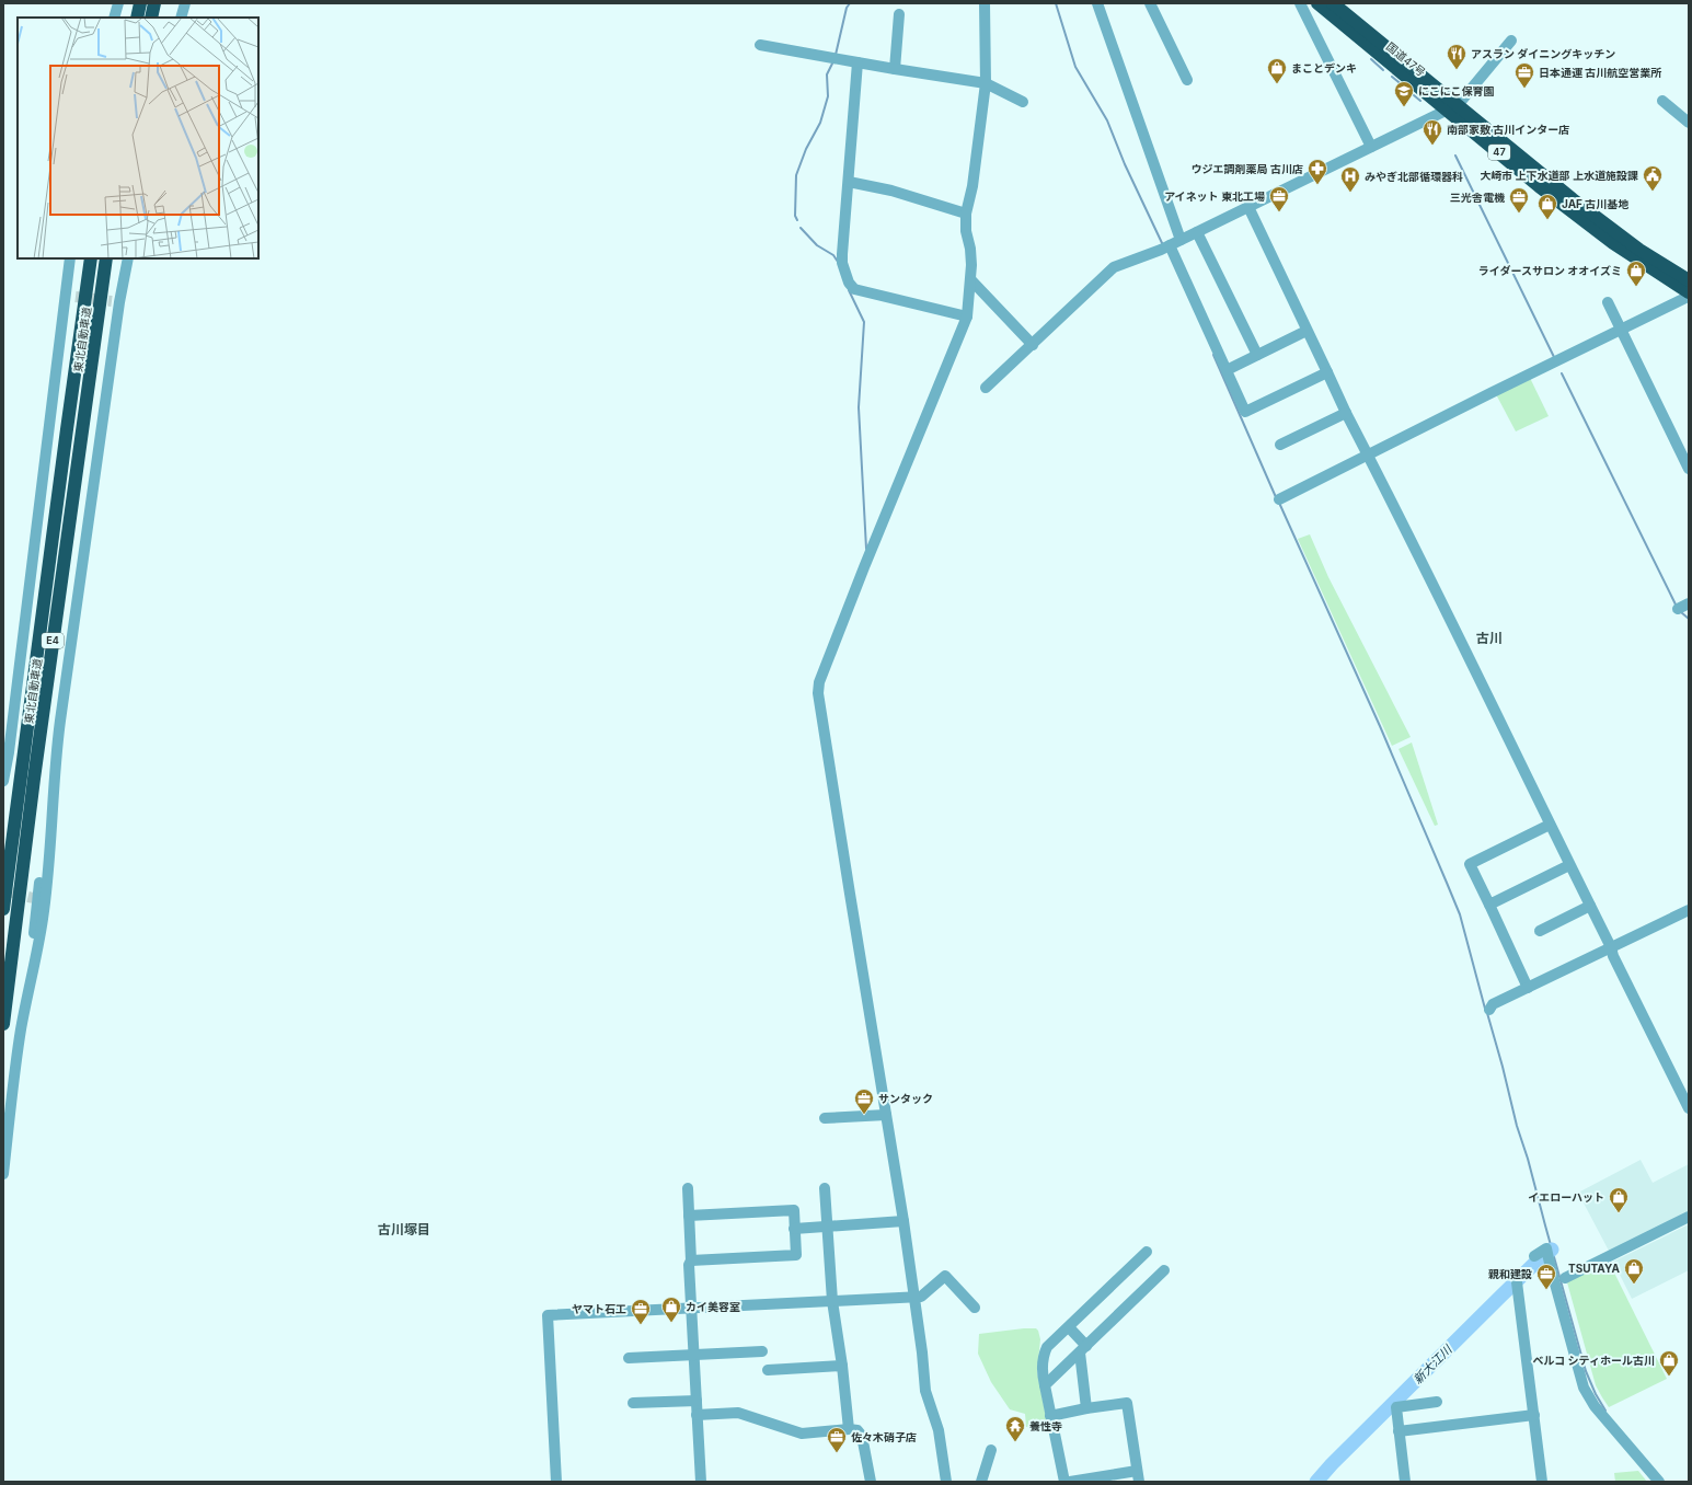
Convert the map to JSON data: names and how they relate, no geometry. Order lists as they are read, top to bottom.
{
  "streets": {
    "highway": [
      "国道47号",
      "47",
      "東北自動車道",
      "E4"
    ]
  },
  "districts": ["古川", "古川塚目"],
  "water": ["新大江川"],
  "places": {
    "restaurant": ["アスラン ダイニングキッチン", "南部家敷 古川インター店"],
    "shop": [
      "まことデンキ",
      "JAF 古川基地",
      "ライダースサロン オオイズミ",
      "イエローハット",
      "TSUTAYA",
      "カイ美容室",
      "ベルコ シティホール古川"
    ],
    "office": [
      "日本通運 古川航空営業所",
      "アイネット 東北工場",
      "三光舎電機",
      "サンタック",
      "親和建設",
      "ヤマト石工",
      "佐々木硝子店"
    ],
    "school or university": ["にこにこ保育園"],
    "pharmacy": ["ウジエ調剤薬局 古川店"],
    "public building": ["大崎市 上下水道部 上水道施設課"],
    "hospital": ["みやぎ北部循環器科"],
    "temple": ["養性寺"]
  }
}
